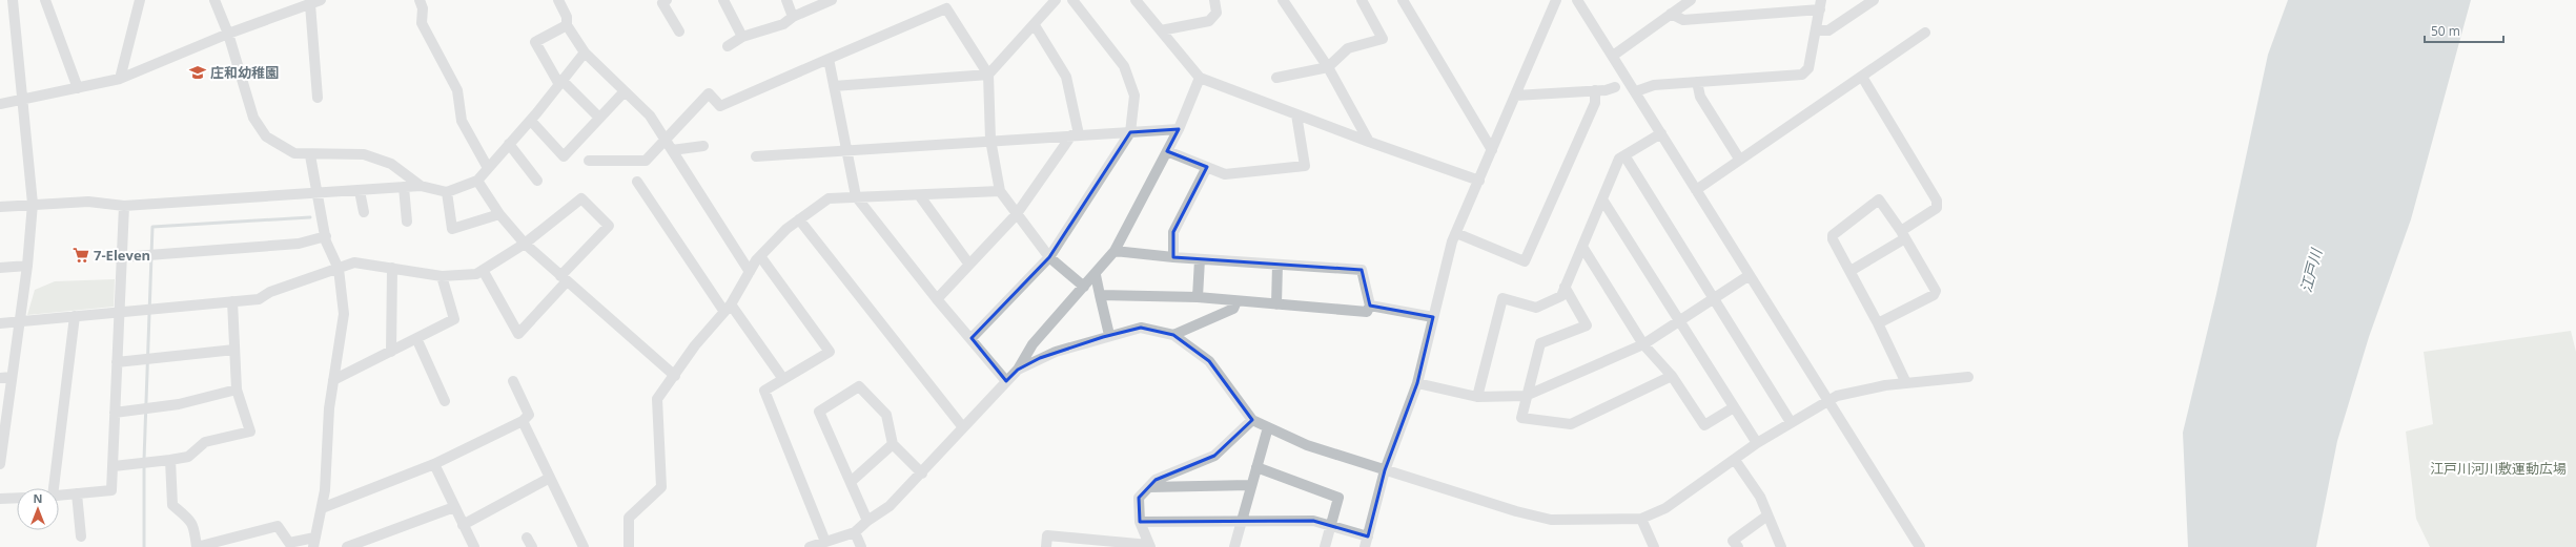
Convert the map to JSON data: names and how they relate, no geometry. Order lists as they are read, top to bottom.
{
  "water": ["江戸川"],
  "parks": ["江戸川河川敷運動広場"],
  "places": {
    "school or university": ["庄和幼稚園"],
    "supermarket": ["7-Eleven"]
  },
  "scale_bar": "50 m",
  "north": "top"
}
